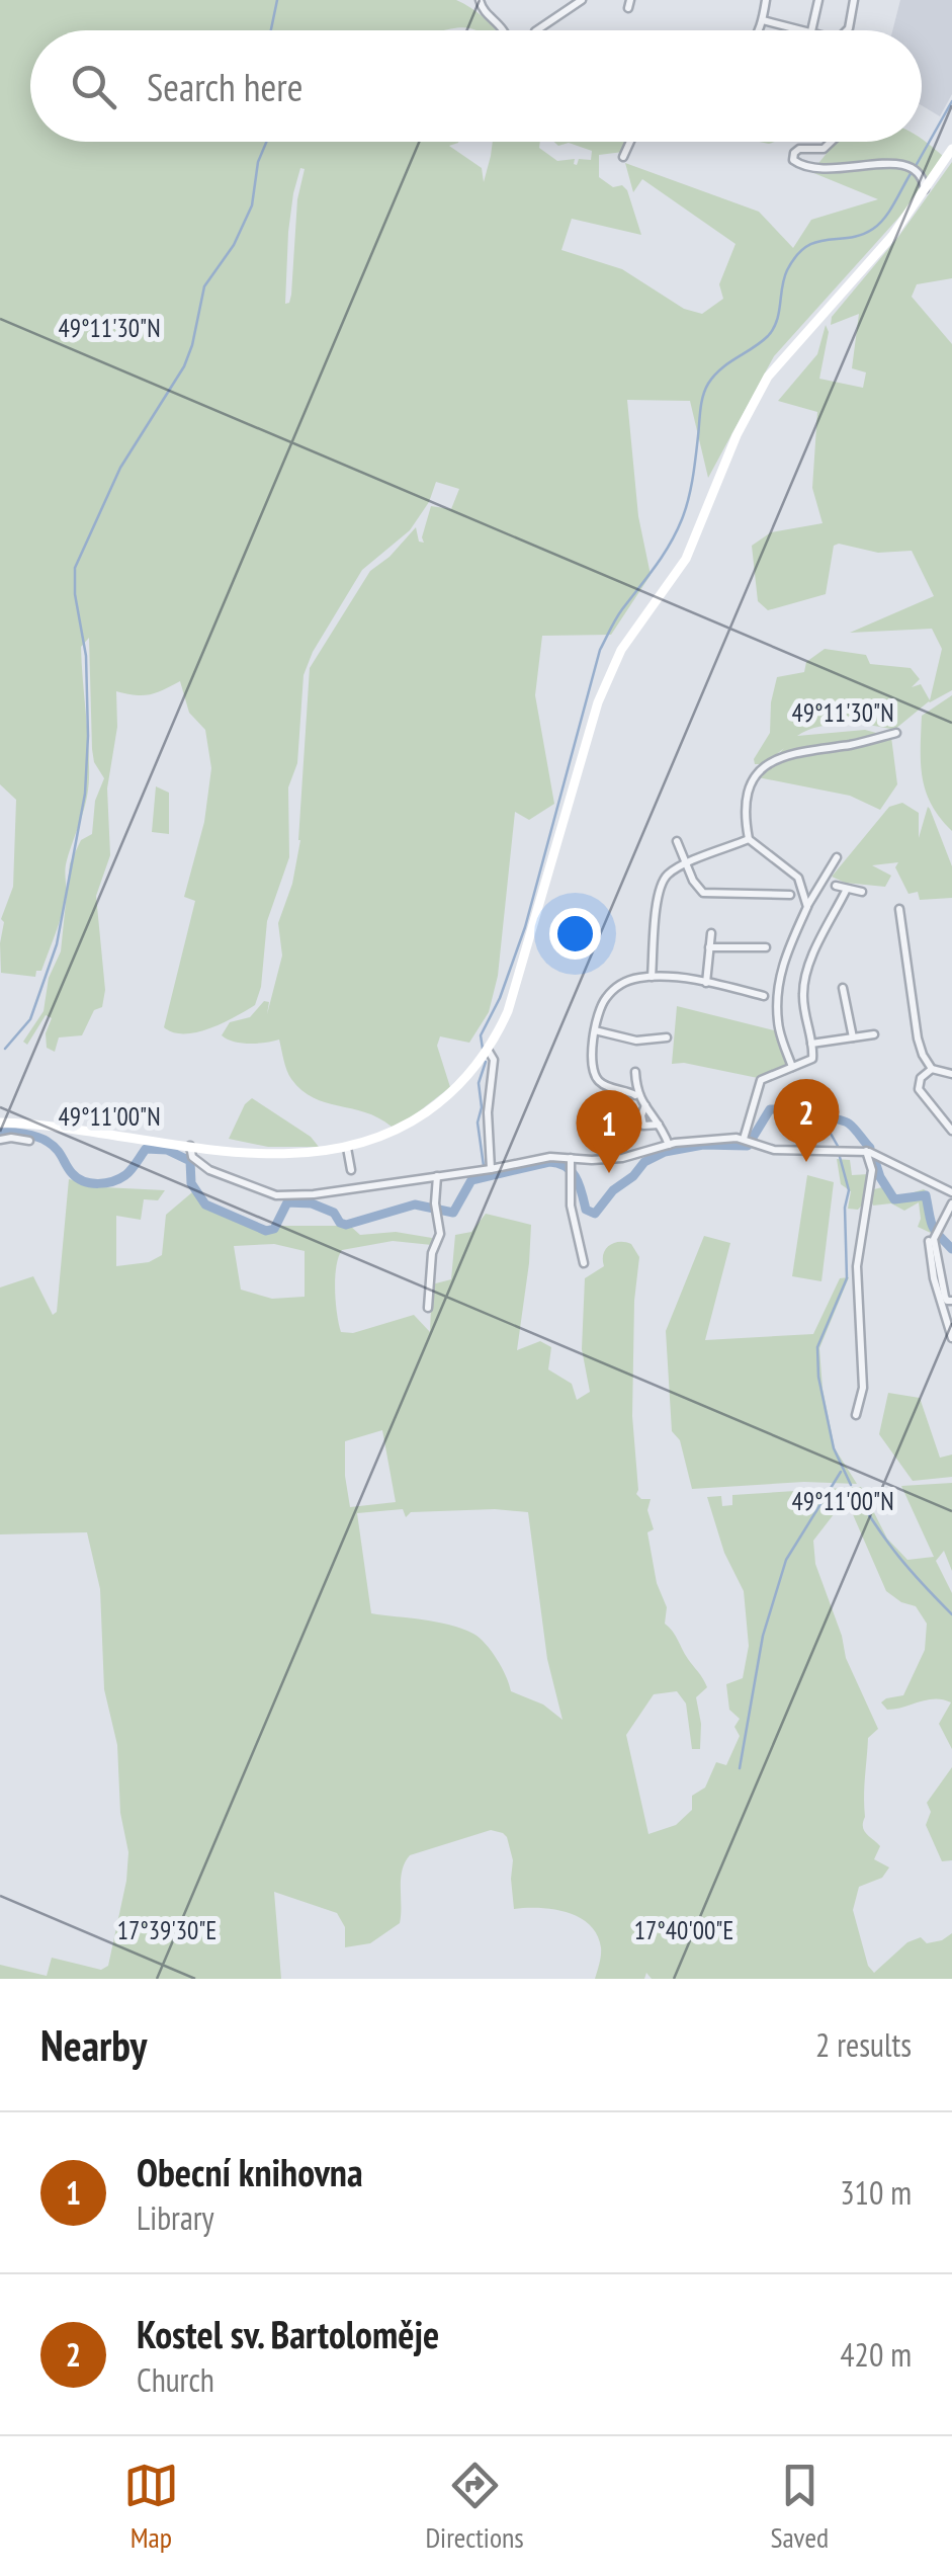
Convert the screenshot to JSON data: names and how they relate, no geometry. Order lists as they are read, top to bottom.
{
  "page": {
    "search": "Search here",
    "pins": ["2", "1"],
    "heading": ["Nearby", "2 results"],
    "list": [
      {
        "mark": "1",
        "name": "Obecní knihovna",
        "note": "Library",
        "value": "310 m"
      },
      {
        "mark": "2",
        "name": "Kostel sv. Bartoloměje",
        "note": "Church",
        "value": "420 m"
      }
    ],
    "nav": ["Map", "Directions", "Saved"]
  },
  "coordinates": [
    "49°11'30\"N",
    "49°11'00\"N",
    "17°39'30\"E",
    "17°40'00\"E"
  ]
}
